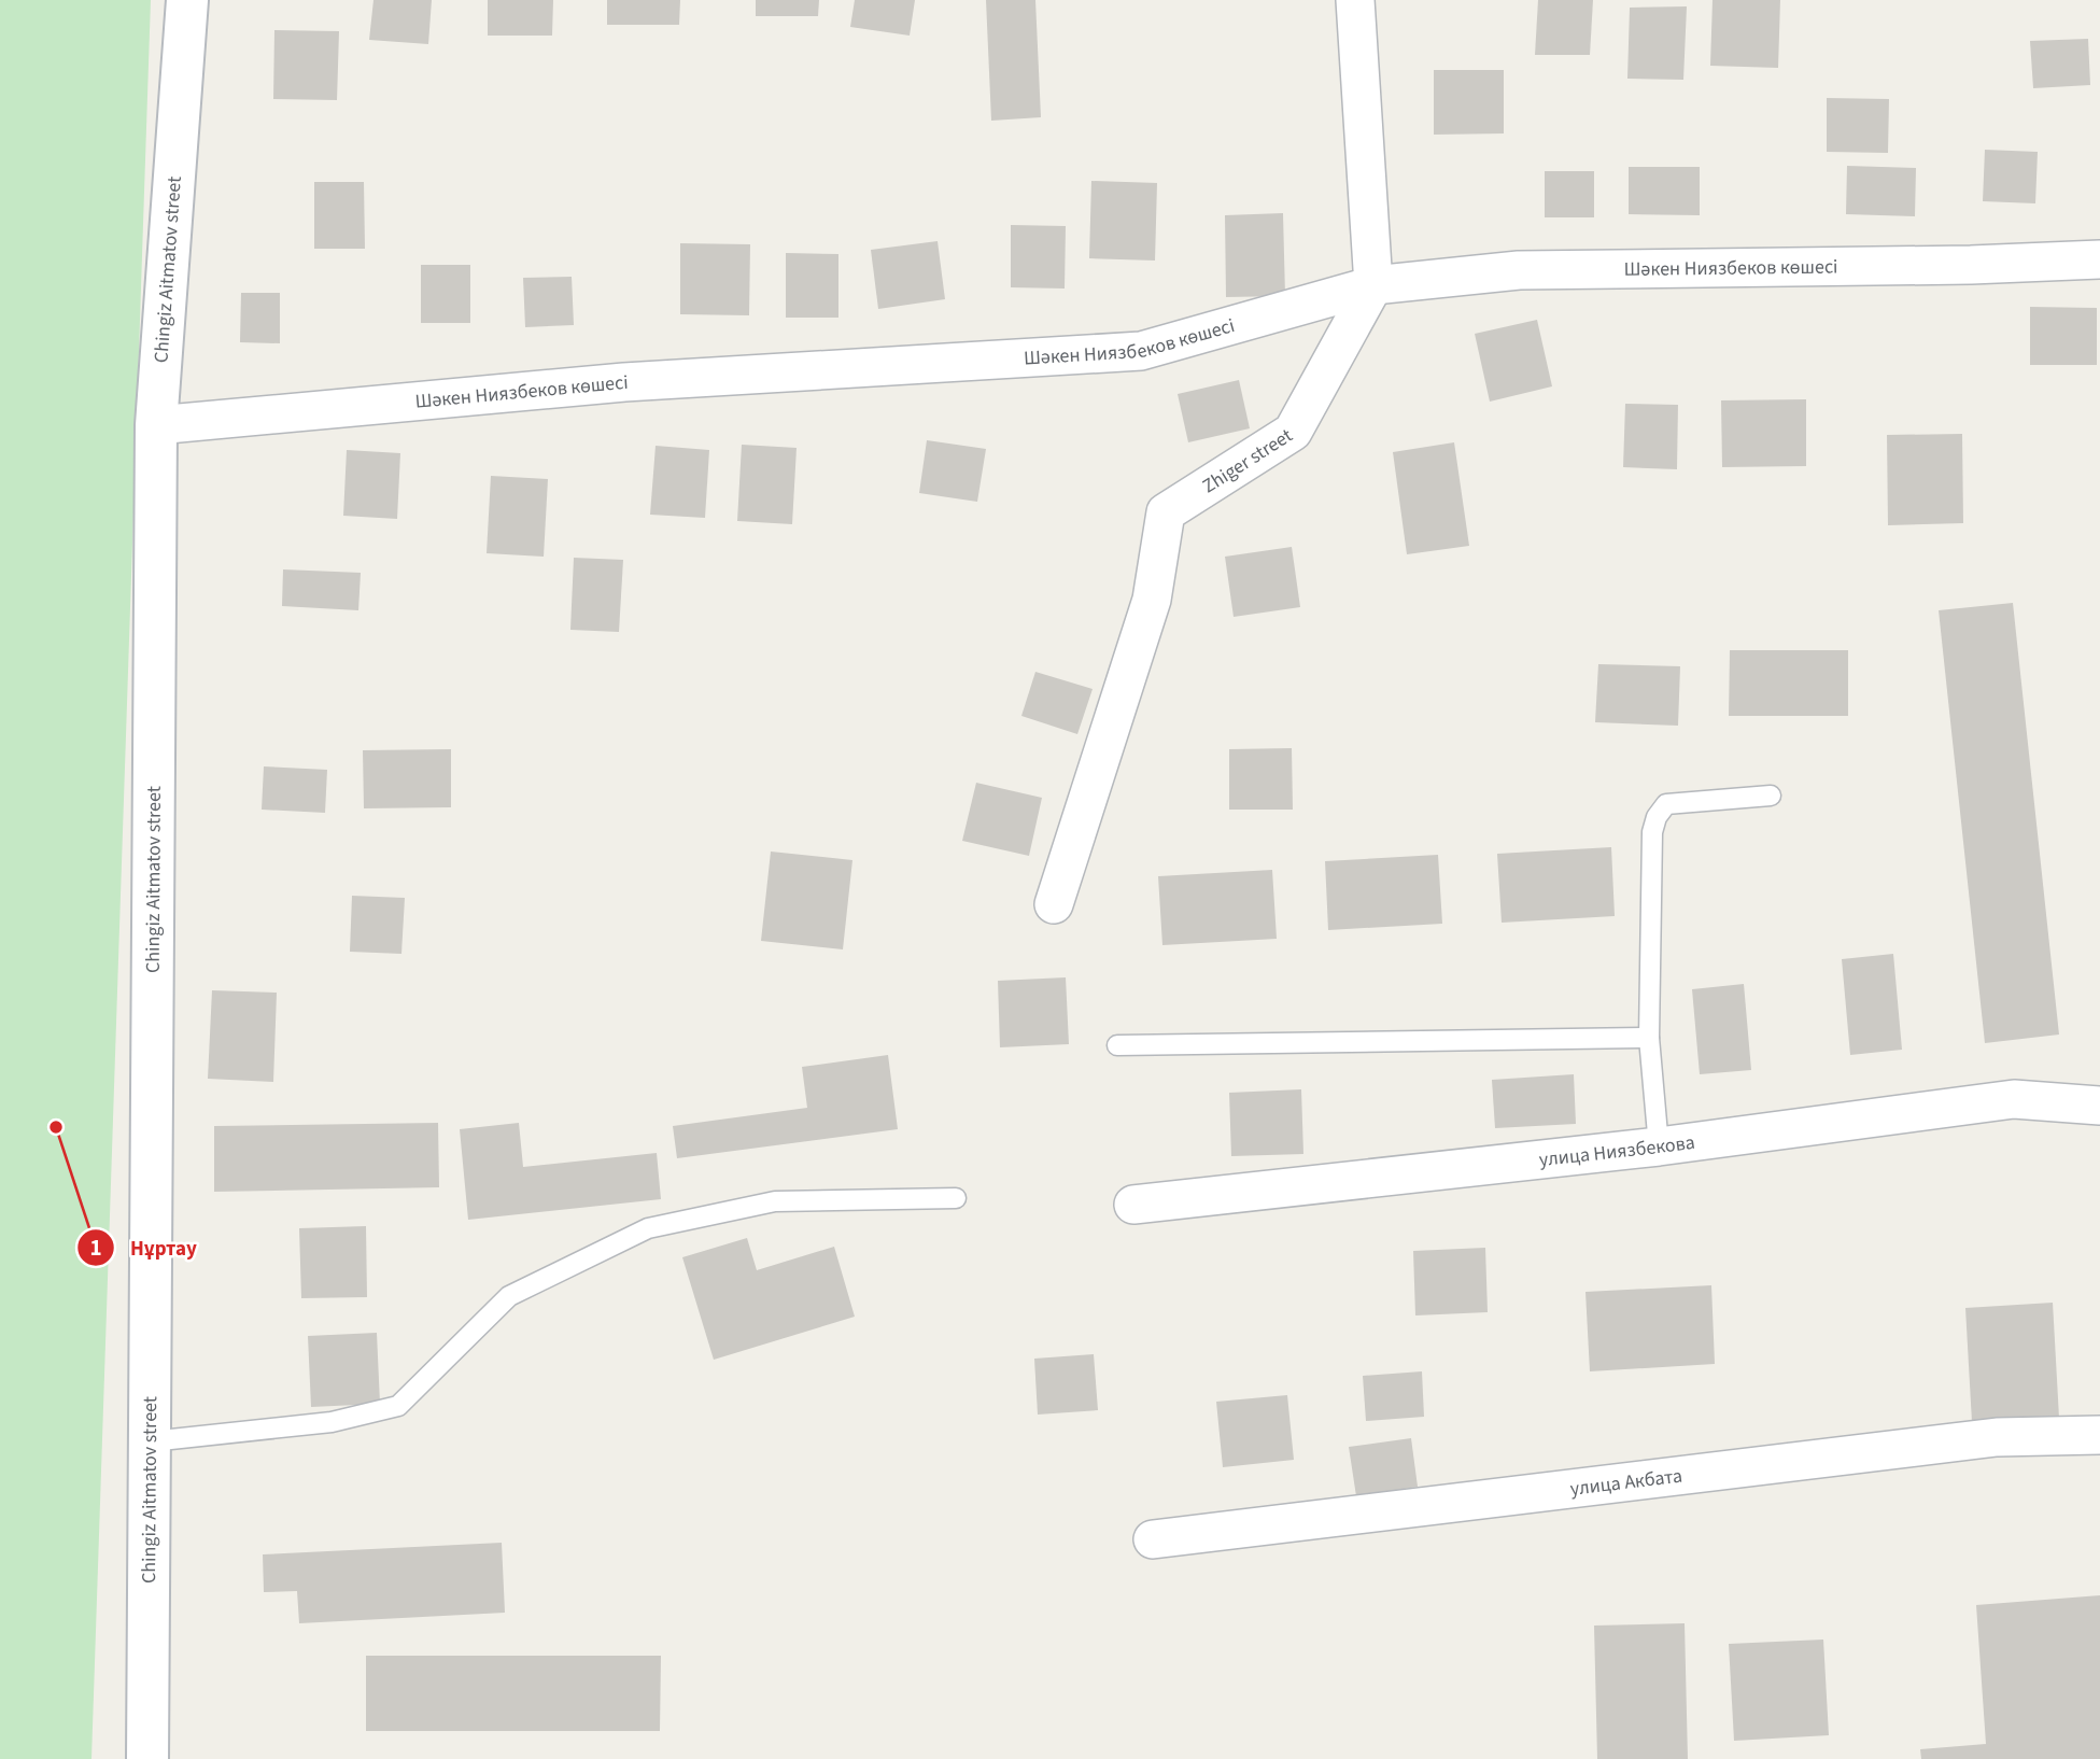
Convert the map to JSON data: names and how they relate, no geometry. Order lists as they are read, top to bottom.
{
  "streets": {
    "main road": ["Chingiz Aitmatov street"],
    "street": [
      "Шәкен Ниязбеков көшесі",
      "Zhiger street",
      "улица Ниязбекова",
      "улица Акбата"
    ]
  },
  "crossings": [
    ["Шәкен Ниязбеков көшесі", "Chingiz Aitmatov street"],
    ["Шәкен Ниязбеков көшесі", "Zhiger street"]
  ],
  "places": ["Нұртау"]
}
